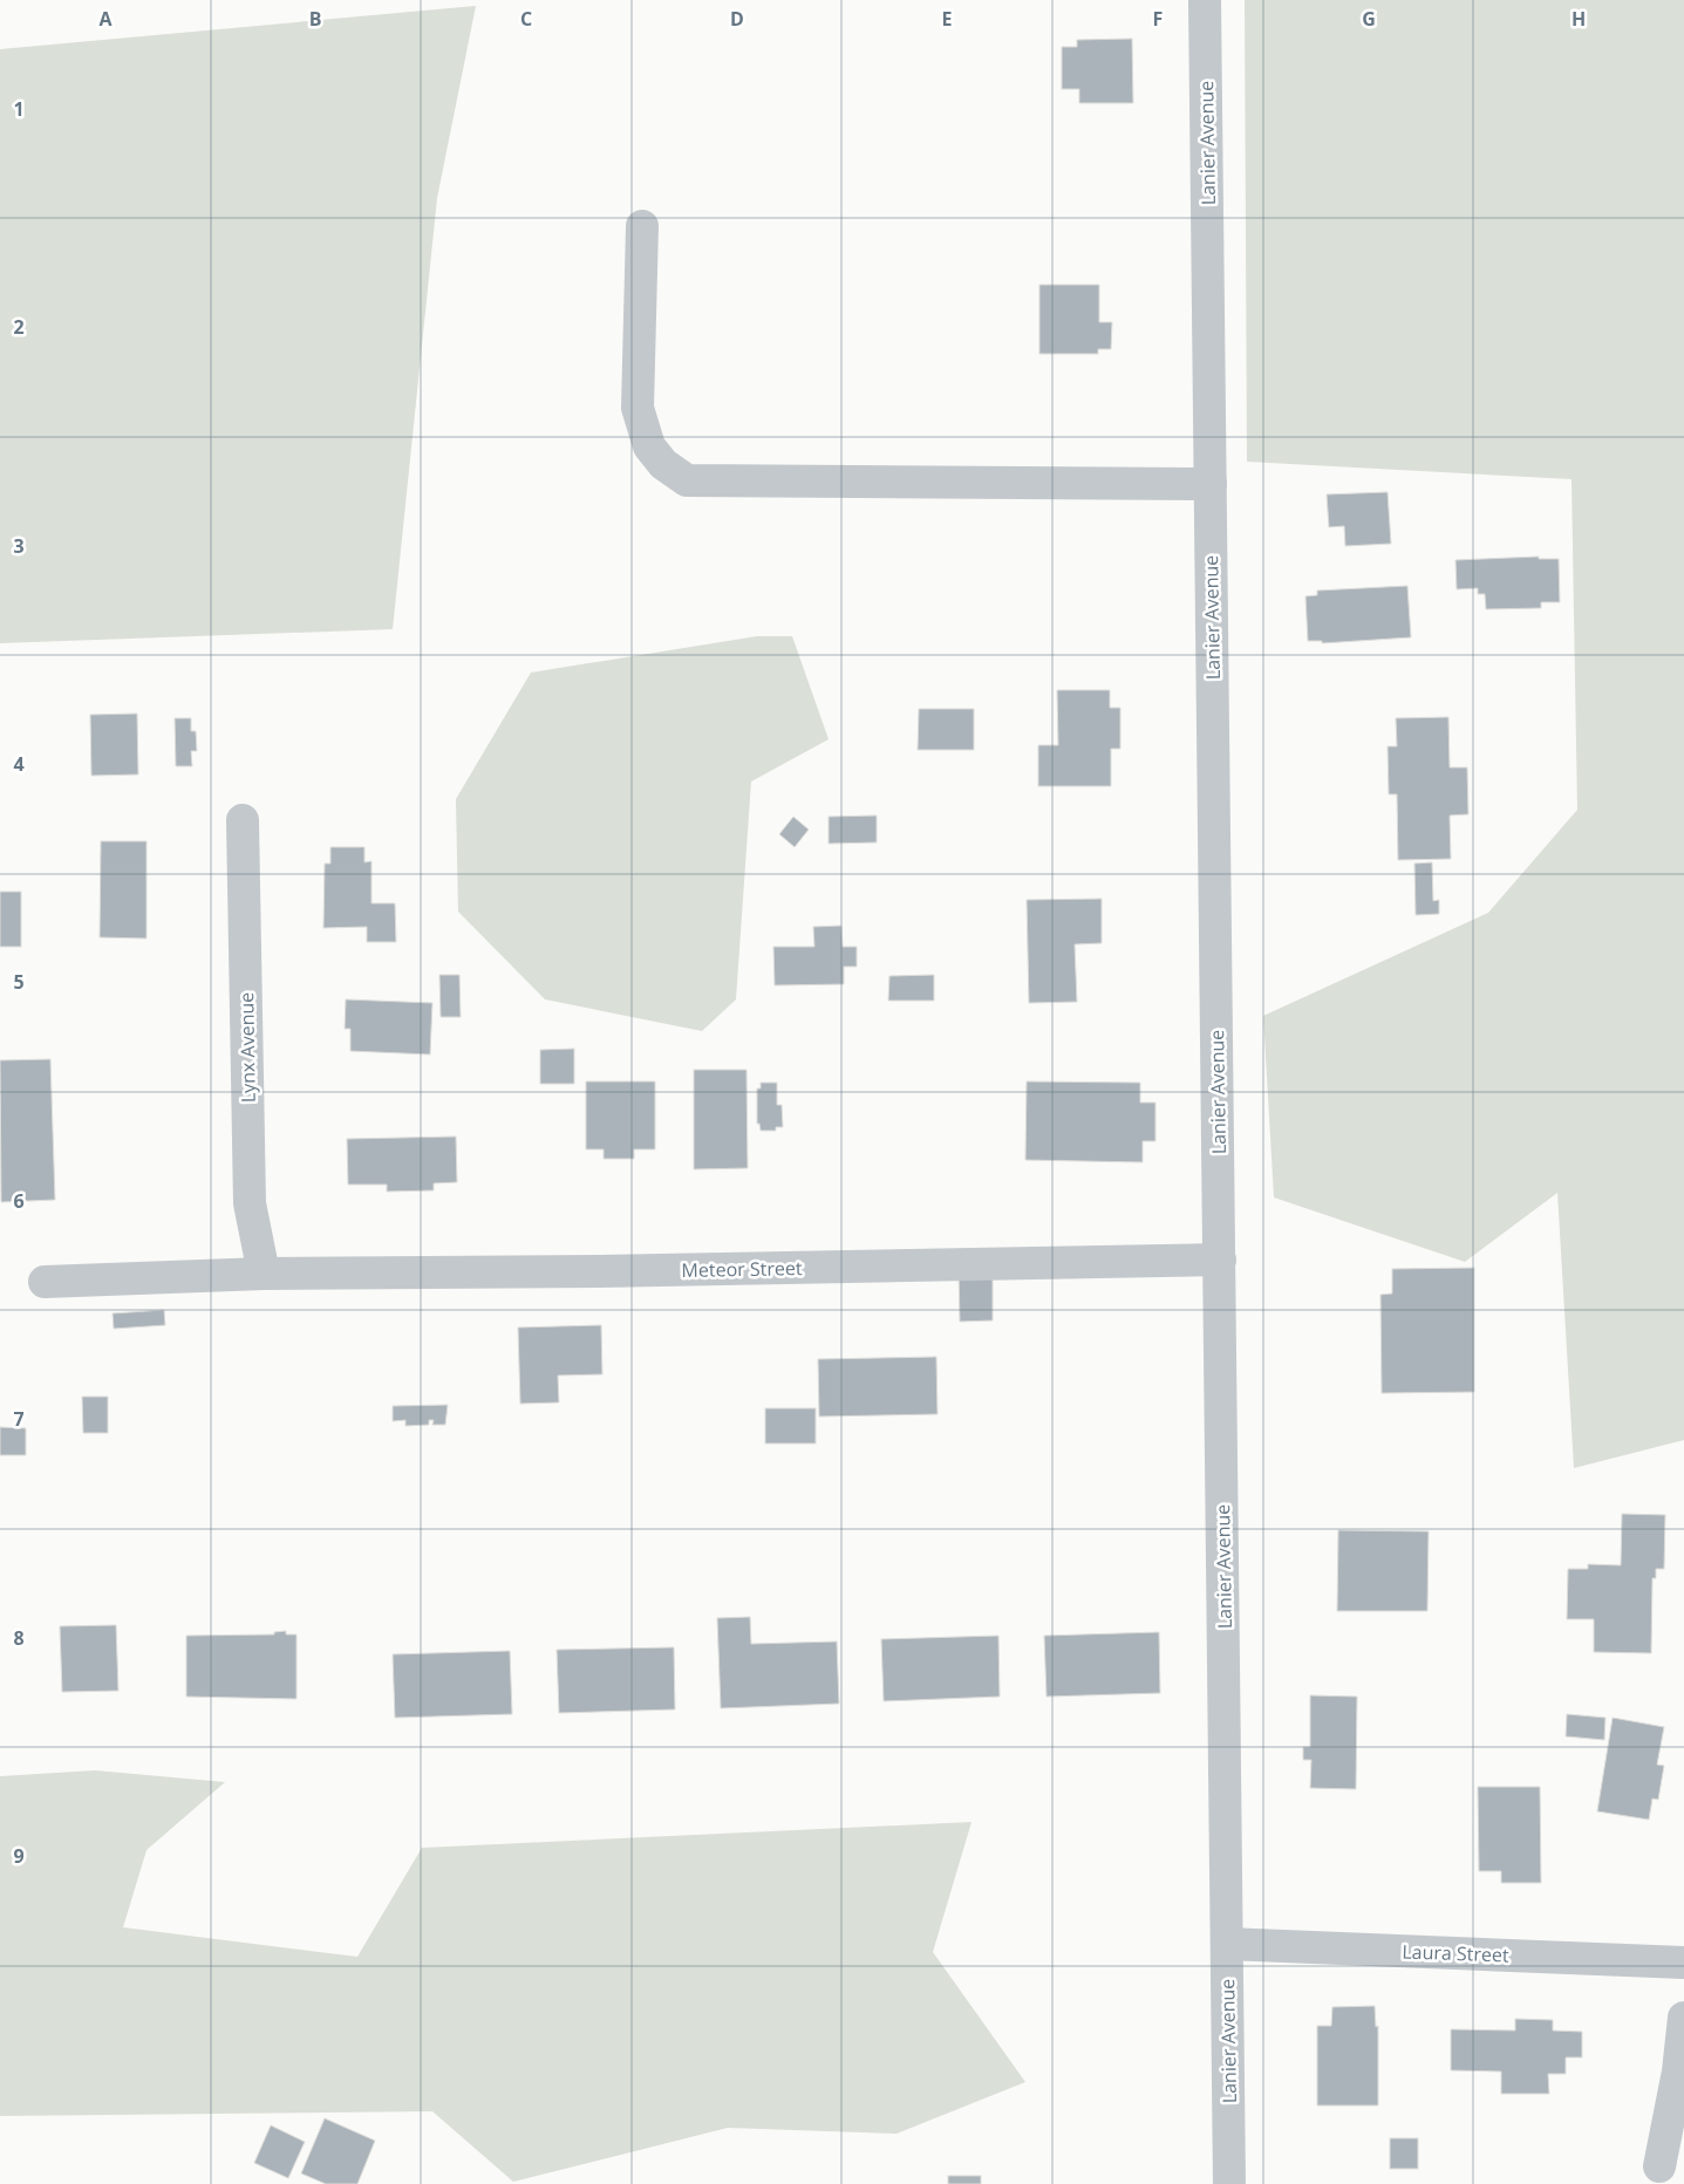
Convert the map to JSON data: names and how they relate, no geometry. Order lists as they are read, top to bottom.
{
  "streets": {
    "street": [
      "Lanier Avenue",
      "Lynx Avenue",
      "Meteor Street",
      "Laura Street"
    ]
  },
  "crossings": [
    ["Lanier Avenue", "Meteor Street"],
    ["Lanier Avenue", "Laura Street"],
    ["Lynx Avenue", "Meteor Street"]
  ],
  "grid": {
    "columns": [
      "A",
      "B",
      "C",
      "D",
      "E",
      "F",
      "G",
      "H"
    ],
    "rows": [
      "1",
      "2",
      "3",
      "4",
      "5",
      "6",
      "7",
      "8",
      "9"
    ]
  }
}
